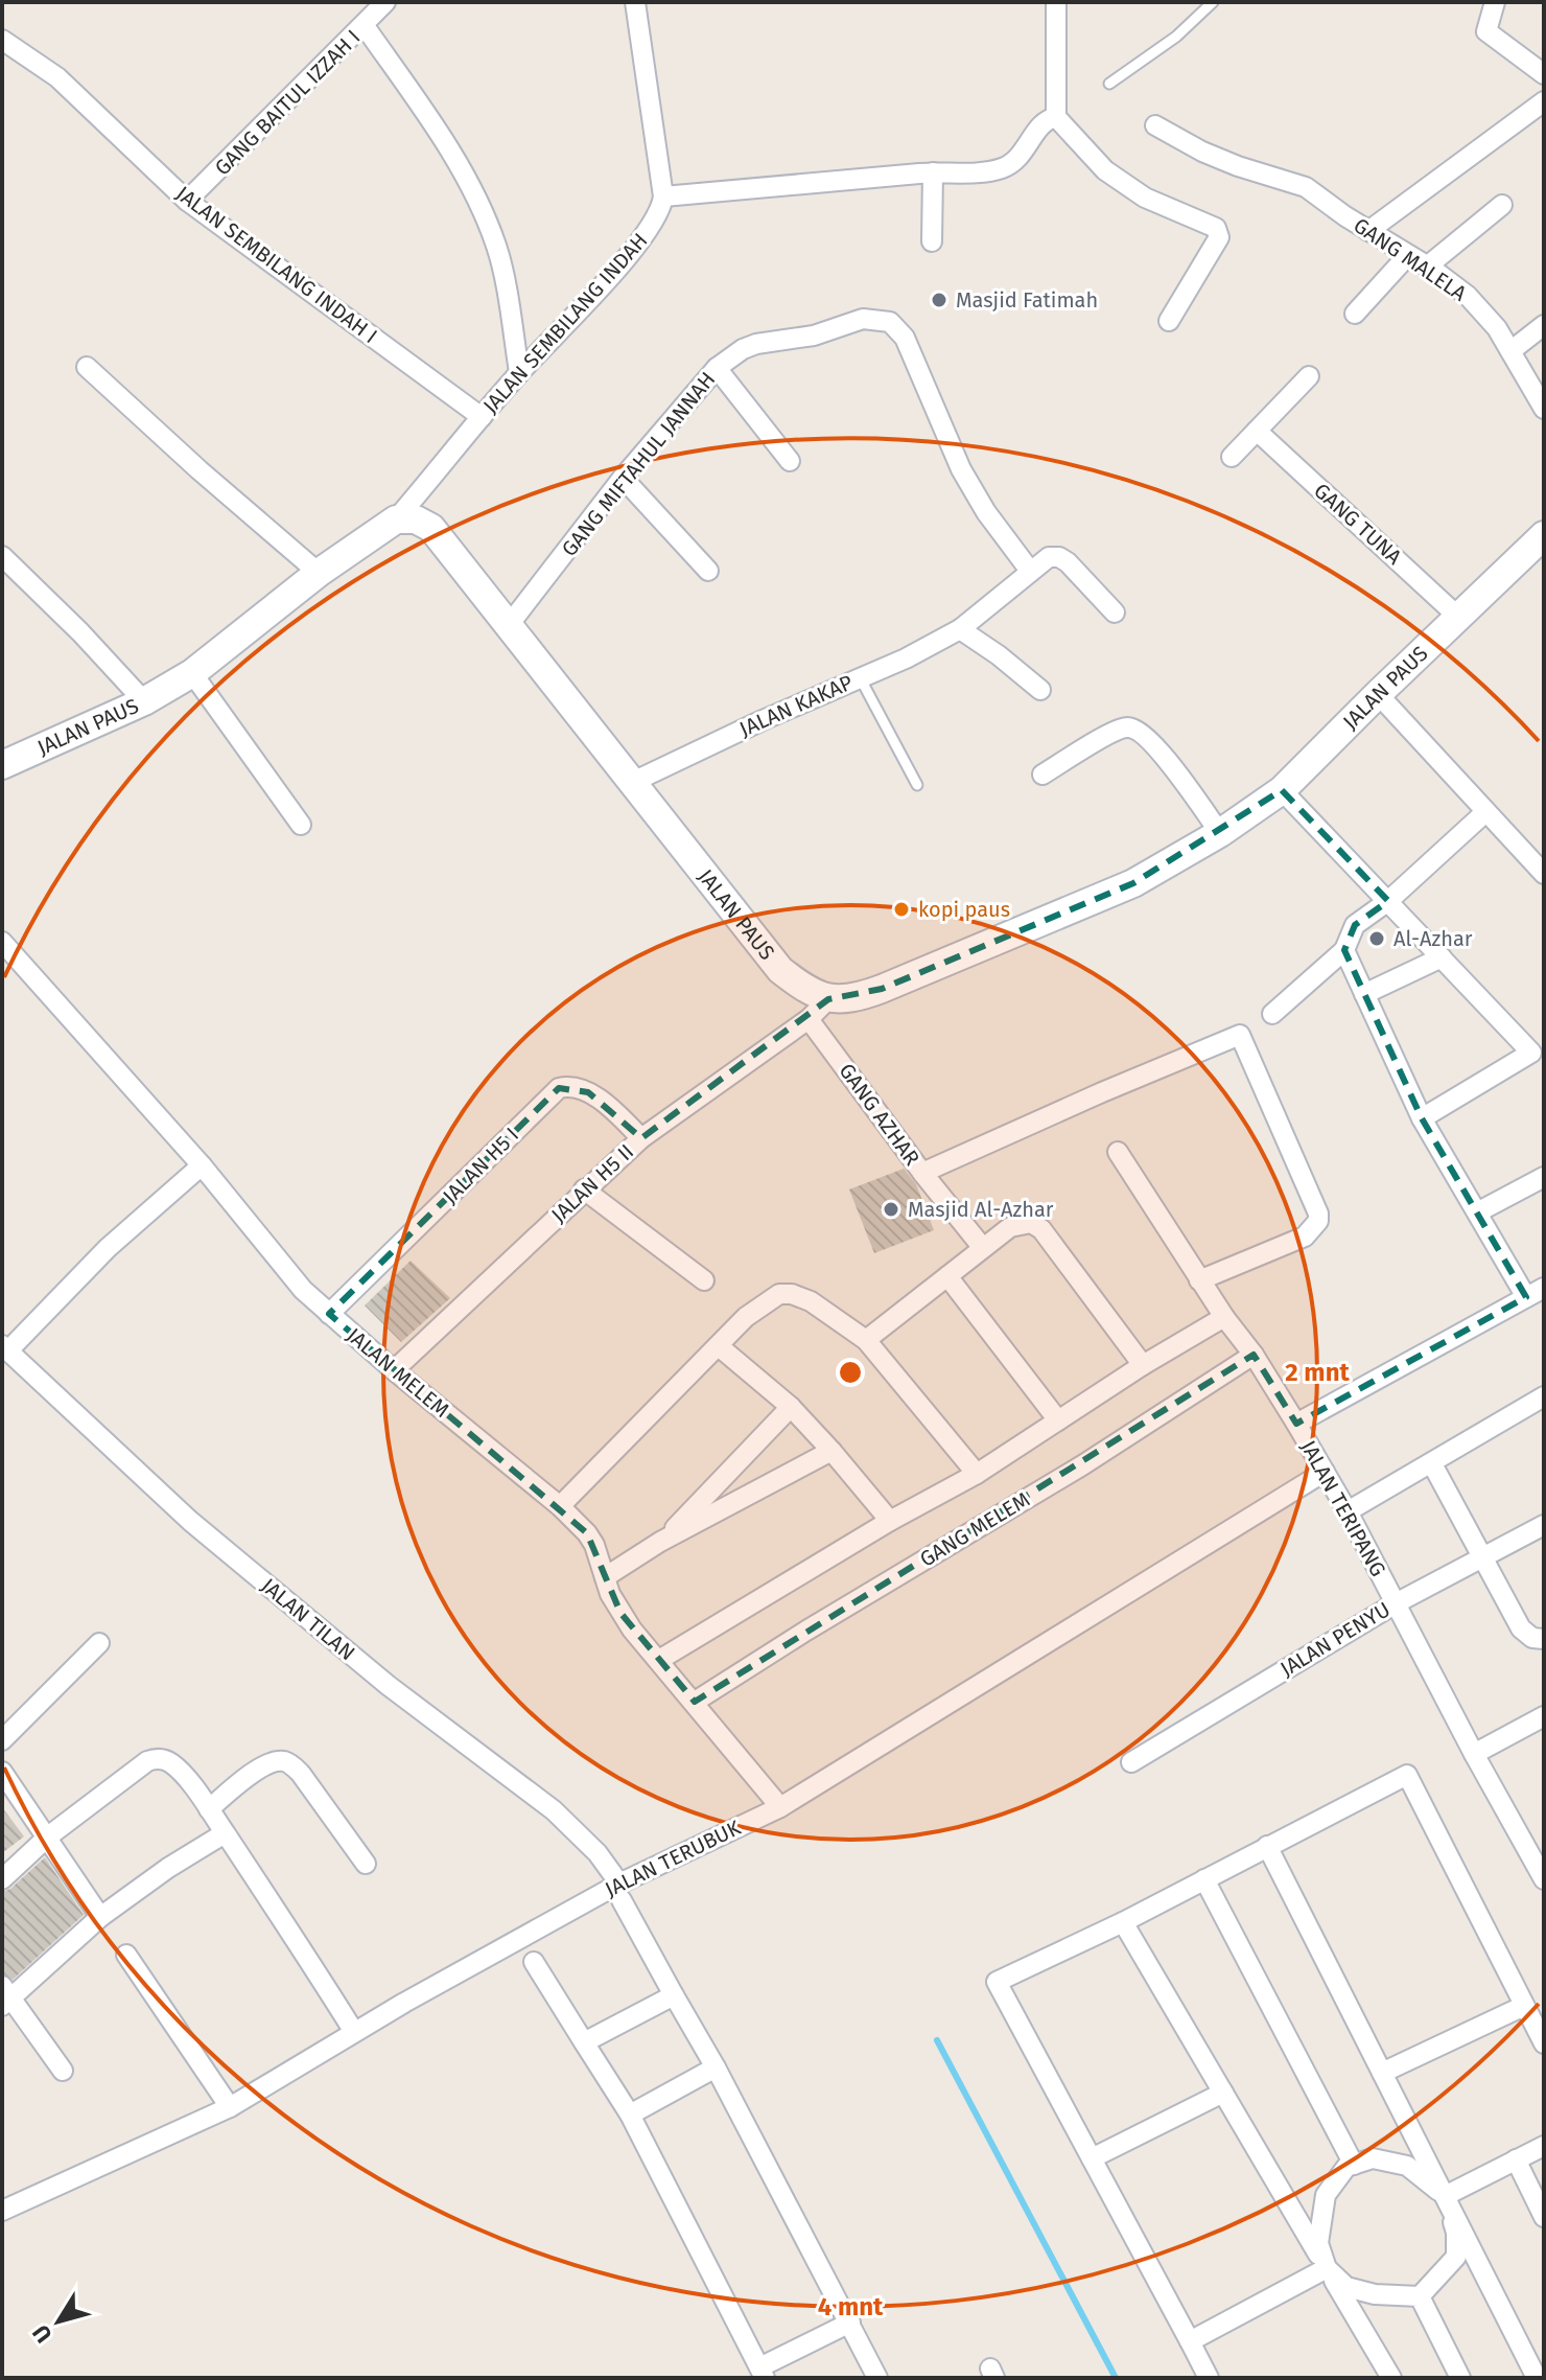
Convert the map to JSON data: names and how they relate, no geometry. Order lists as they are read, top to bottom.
{
  "streets": {
    "main road": ["JALAN PAUS"],
    "street": [
      "GANG BAITUL IZZAH I",
      "GANG MALELA",
      "JALAN SEMBILANG INDAH I",
      "JALAN SEMBILANG INDAH",
      "GANG MIFTAHUL JANNAH",
      "GANG TUNA",
      "JALAN KAKAP",
      "GANG AZHAR",
      "JALAN H5 I",
      "JALAN H5 II",
      "JALAN MELEM",
      "JALAN TERIPANG",
      "GANG MELEM",
      "JALAN TILAN",
      "JALAN PENYU",
      "JALAN TERUBUK"
    ]
  },
  "crossings": [
    ["GANG BAITUL IZZAH I", "JALAN SEMBILANG INDAH I"],
    ["JALAN SEMBILANG INDAH I", "JALAN SEMBILANG INDAH"],
    ["JALAN SEMBILANG INDAH", "JALAN PAUS"],
    ["GANG MIFTAHUL JANNAH", "JALAN PAUS"],
    ["GANG MIFTAHUL JANNAH", "JALAN KAKAP"],
    ["GANG TUNA", "JALAN PAUS"],
    ["JALAN PAUS", "JALAN KAKAP"],
    ["JALAN PAUS", "JALAN H5 II"],
    ["GANG AZHAR", "JALAN H5 II"],
    ["JALAN H5 I", "JALAN H5 II"],
    ["JALAN H5 I", "JALAN MELEM"],
    ["JALAN H5 II", "JALAN MELEM"],
    ["JALAN MELEM", "GANG MELEM"],
    ["JALAN MELEM", "JALAN TERUBUK"],
    ["JALAN TERIPANG", "GANG MELEM"],
    ["JALAN TERIPANG", "JALAN PENYU"],
    ["JALAN TERIPANG", "JALAN TERUBUK"],
    ["JALAN TILAN", "JALAN TERUBUK"]
  ],
  "places": [
    "Masjid Fatimah",
    "kopi paus",
    "Al-Azhar",
    "Masjid Al-Azhar"
  ],
  "north": "bottom left",
  "rings": ["2 mnt", "4 mnt"]
}
